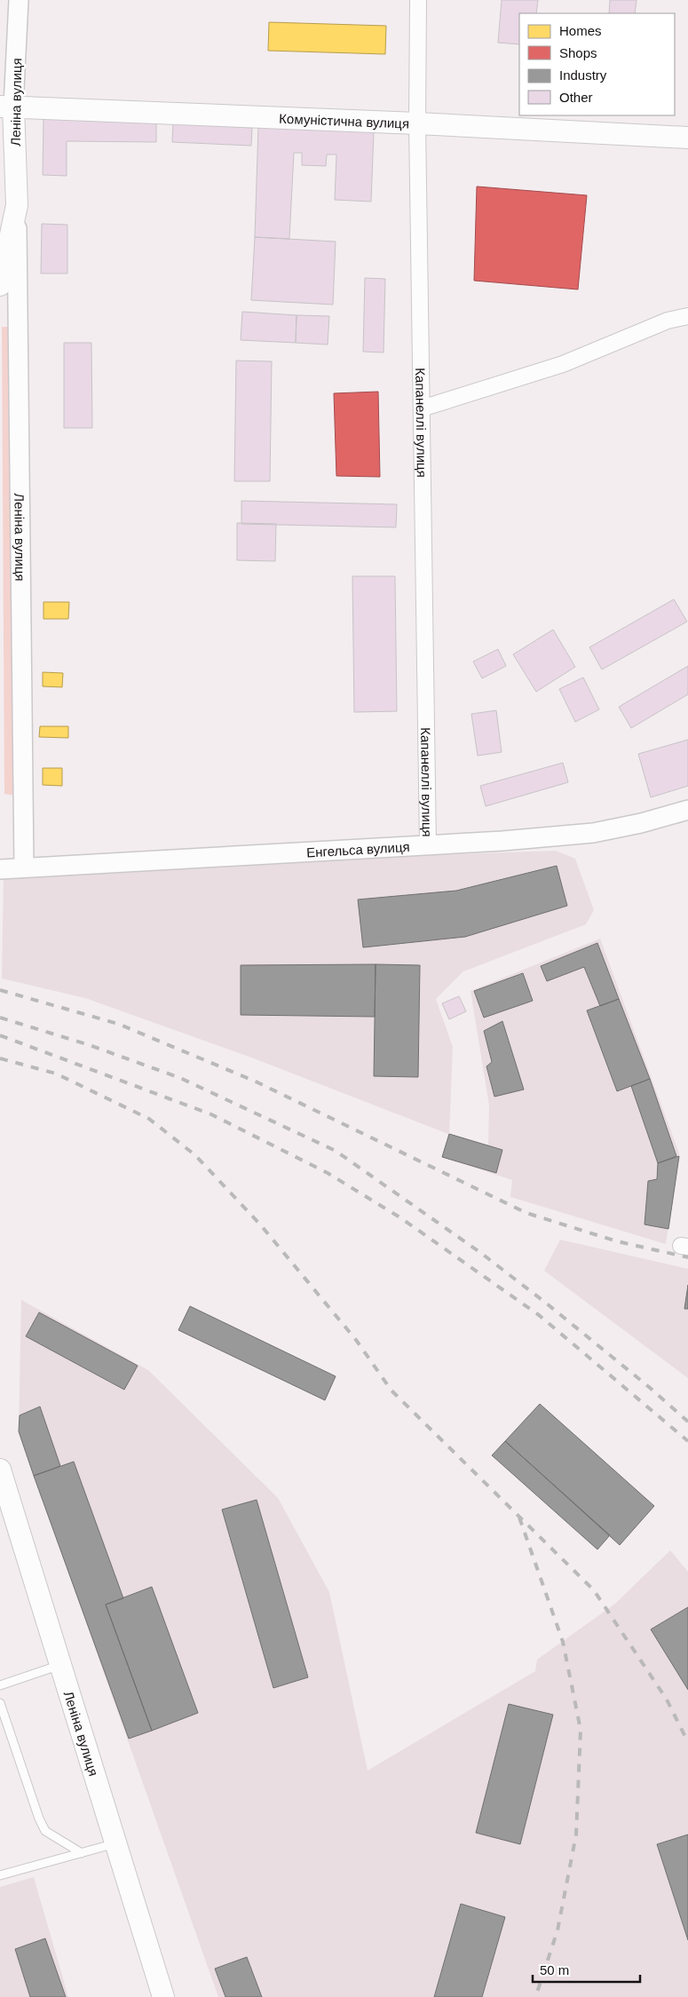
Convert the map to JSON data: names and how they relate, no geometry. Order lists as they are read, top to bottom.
{
  "streets": {
    "main road": ["Леніна вулиця", "Комуністична вулиця"],
    "street": ["Капанеллі вулиця", "Енгельса вулиця"]
  },
  "crossings": [
    ["Леніна вулиця", "Комуністична вулиця"],
    ["Леніна вулиця", "Енгельса вулиця"],
    ["Комуністична вулиця", "Капанеллі вулиця"],
    ["Капанеллі вулиця", "Енгельса вулиця"]
  ],
  "legend": [
    "Homes",
    "Shops",
    "Industry",
    "Other"
  ],
  "scale_bar": "50 m"
}
